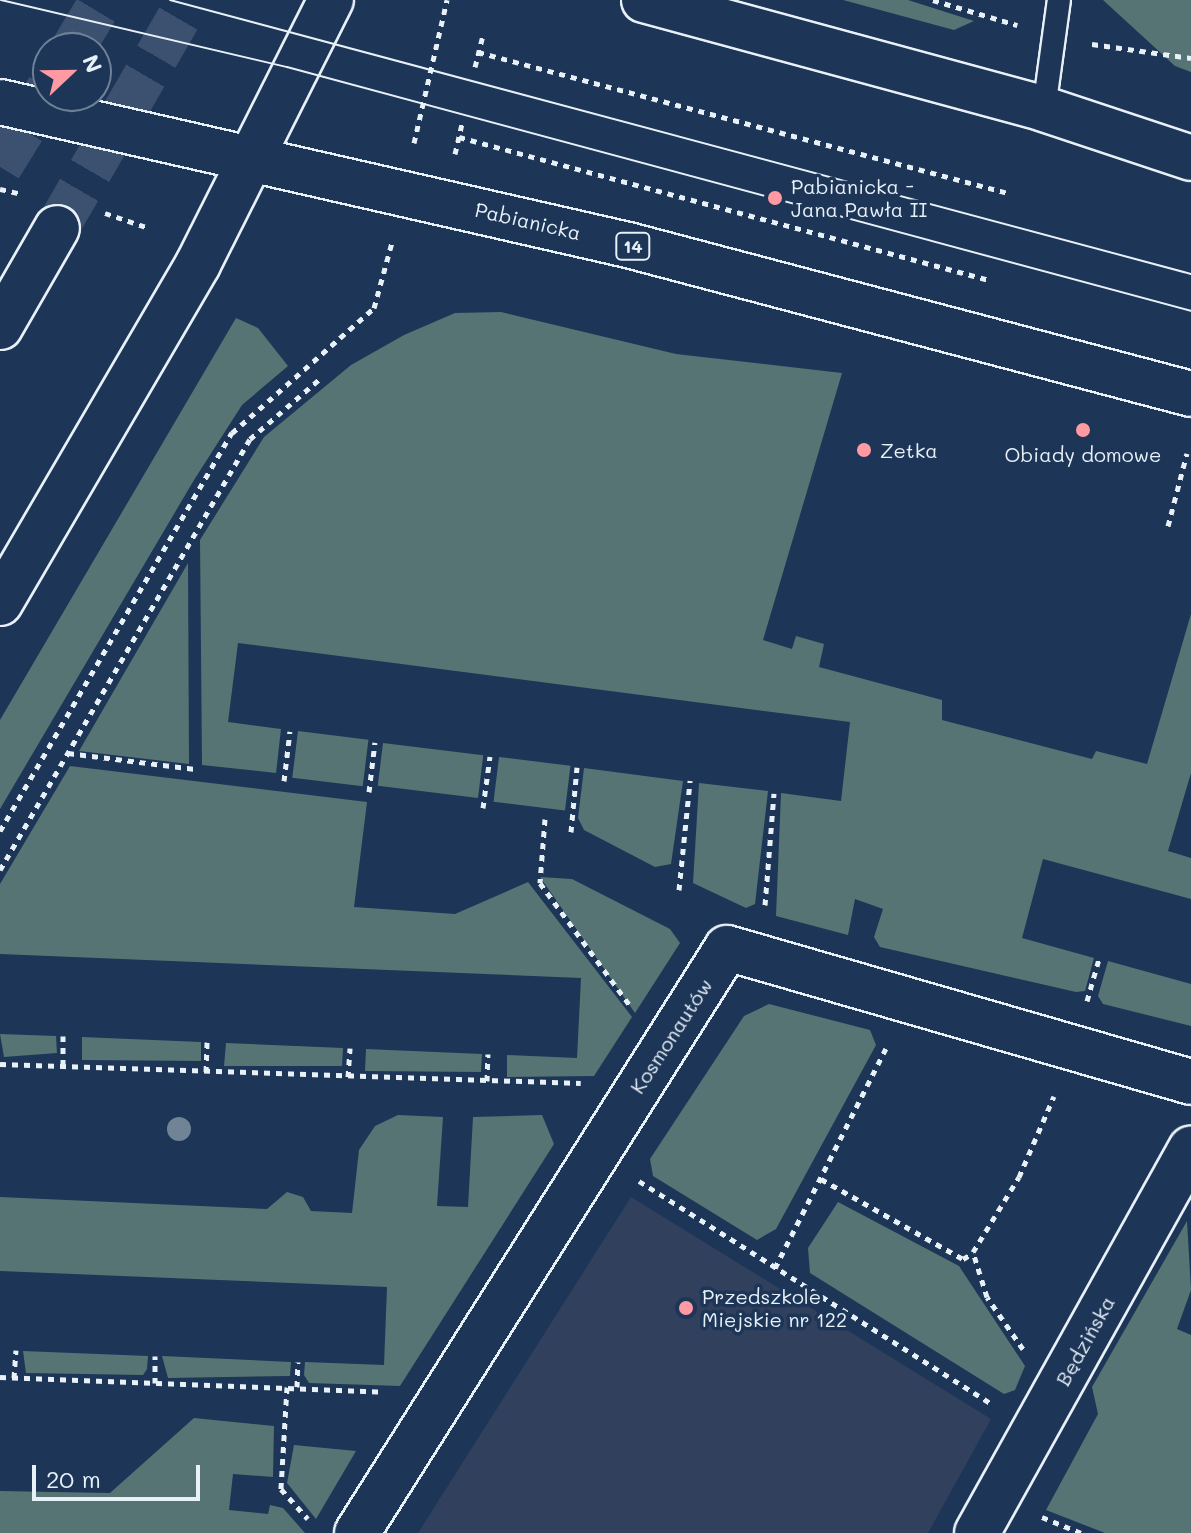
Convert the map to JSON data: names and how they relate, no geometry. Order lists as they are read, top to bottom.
{
  "streets": {
    "main road": [
      "Pabianicka",
      "14",
      "Kosmonautów",
      "Będzińska"
    ]
  },
  "places": [
    "Pabianicka - Jana Pawła II",
    "Obiady domowe",
    "Zetka",
    "Przedszkole Miejskie nr 122"
  ],
  "scale_bar": "20 m",
  "north": "right"
}
